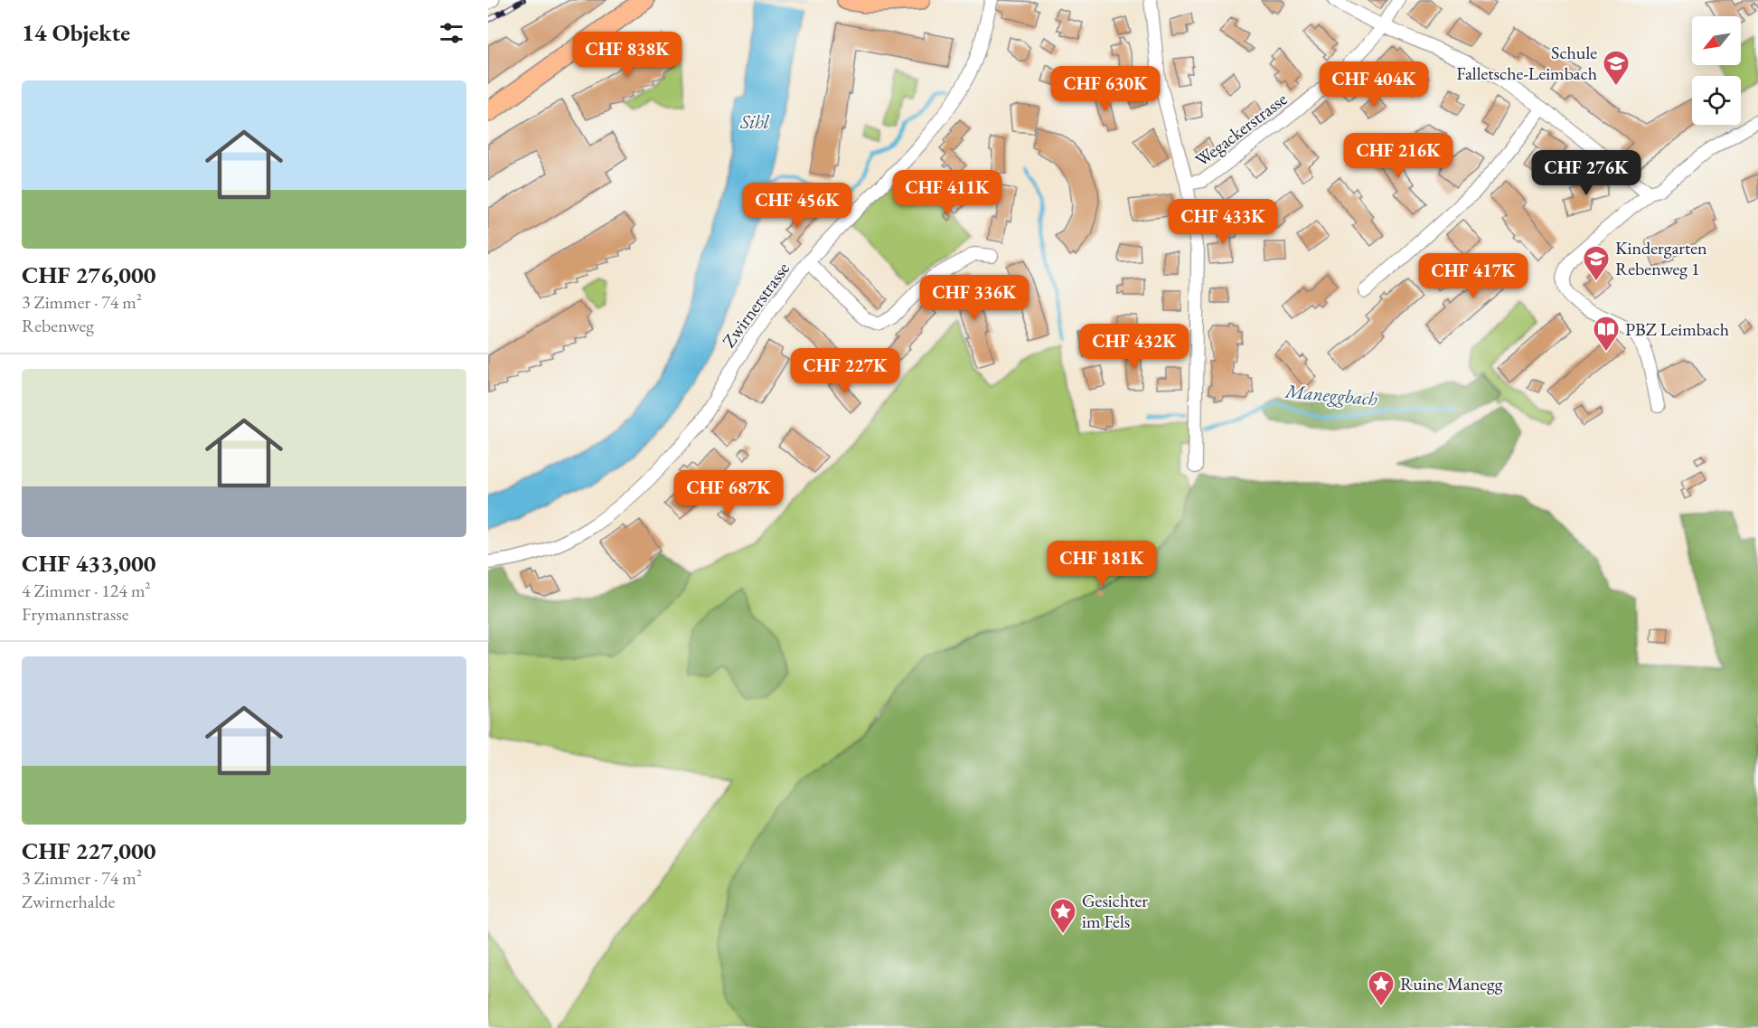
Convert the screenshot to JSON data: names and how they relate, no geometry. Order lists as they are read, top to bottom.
{
  "streets": {
    "street": ["Wegackerstrasse", "Zwirnerstrasse"]
  },
  "water": ["Sihl", "Maneggbach"],
  "places": {
    "school or university": ["Schule Falletsche-Leimbach", "Kindergarten Rebenweg 1"],
    "library": ["PBZ Leimbach"],
    "place": ["Gesichter im Fels", "Ruine Manegg"]
  },
  "north": "bottom left",
  "page": {
    "heading": "14 Objekte",
    "price": [
      "CHF 838K",
      "CHF 404K",
      "CHF 630K",
      "CHF 216K",
      "CHF 276K",
      "CHF 411K",
      "CHF 456K",
      "CHF 433K",
      "CHF 417K",
      "CHF 336K",
      "CHF 432K",
      "CHF 227K",
      "CHF 687K",
      "CHF 181K"
    ],
    "list": [
      {
        "name": "CHF 276,000",
        "note": "3 Zimmer · 74 m² · Rebenweg"
      },
      {
        "name": "CHF 433,000",
        "note": "4 Zimmer · 124 m² · Frymannstrasse"
      },
      {
        "name": "CHF 227,000",
        "note": "3 Zimmer · 74 m² · Zwirnerhalde"
      }
    ]
  }
}
